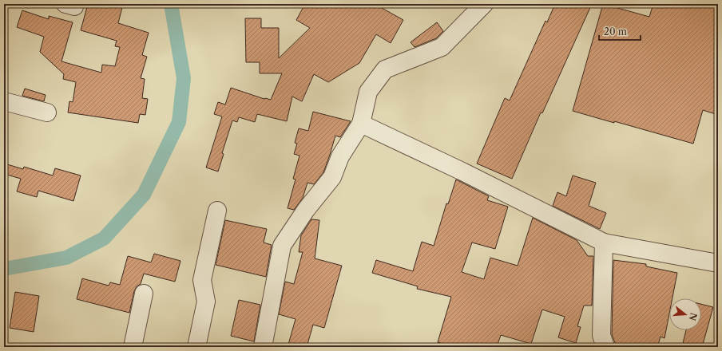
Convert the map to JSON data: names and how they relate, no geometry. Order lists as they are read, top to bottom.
{
  "scale_bar": "20 m",
  "north": "right"
}
